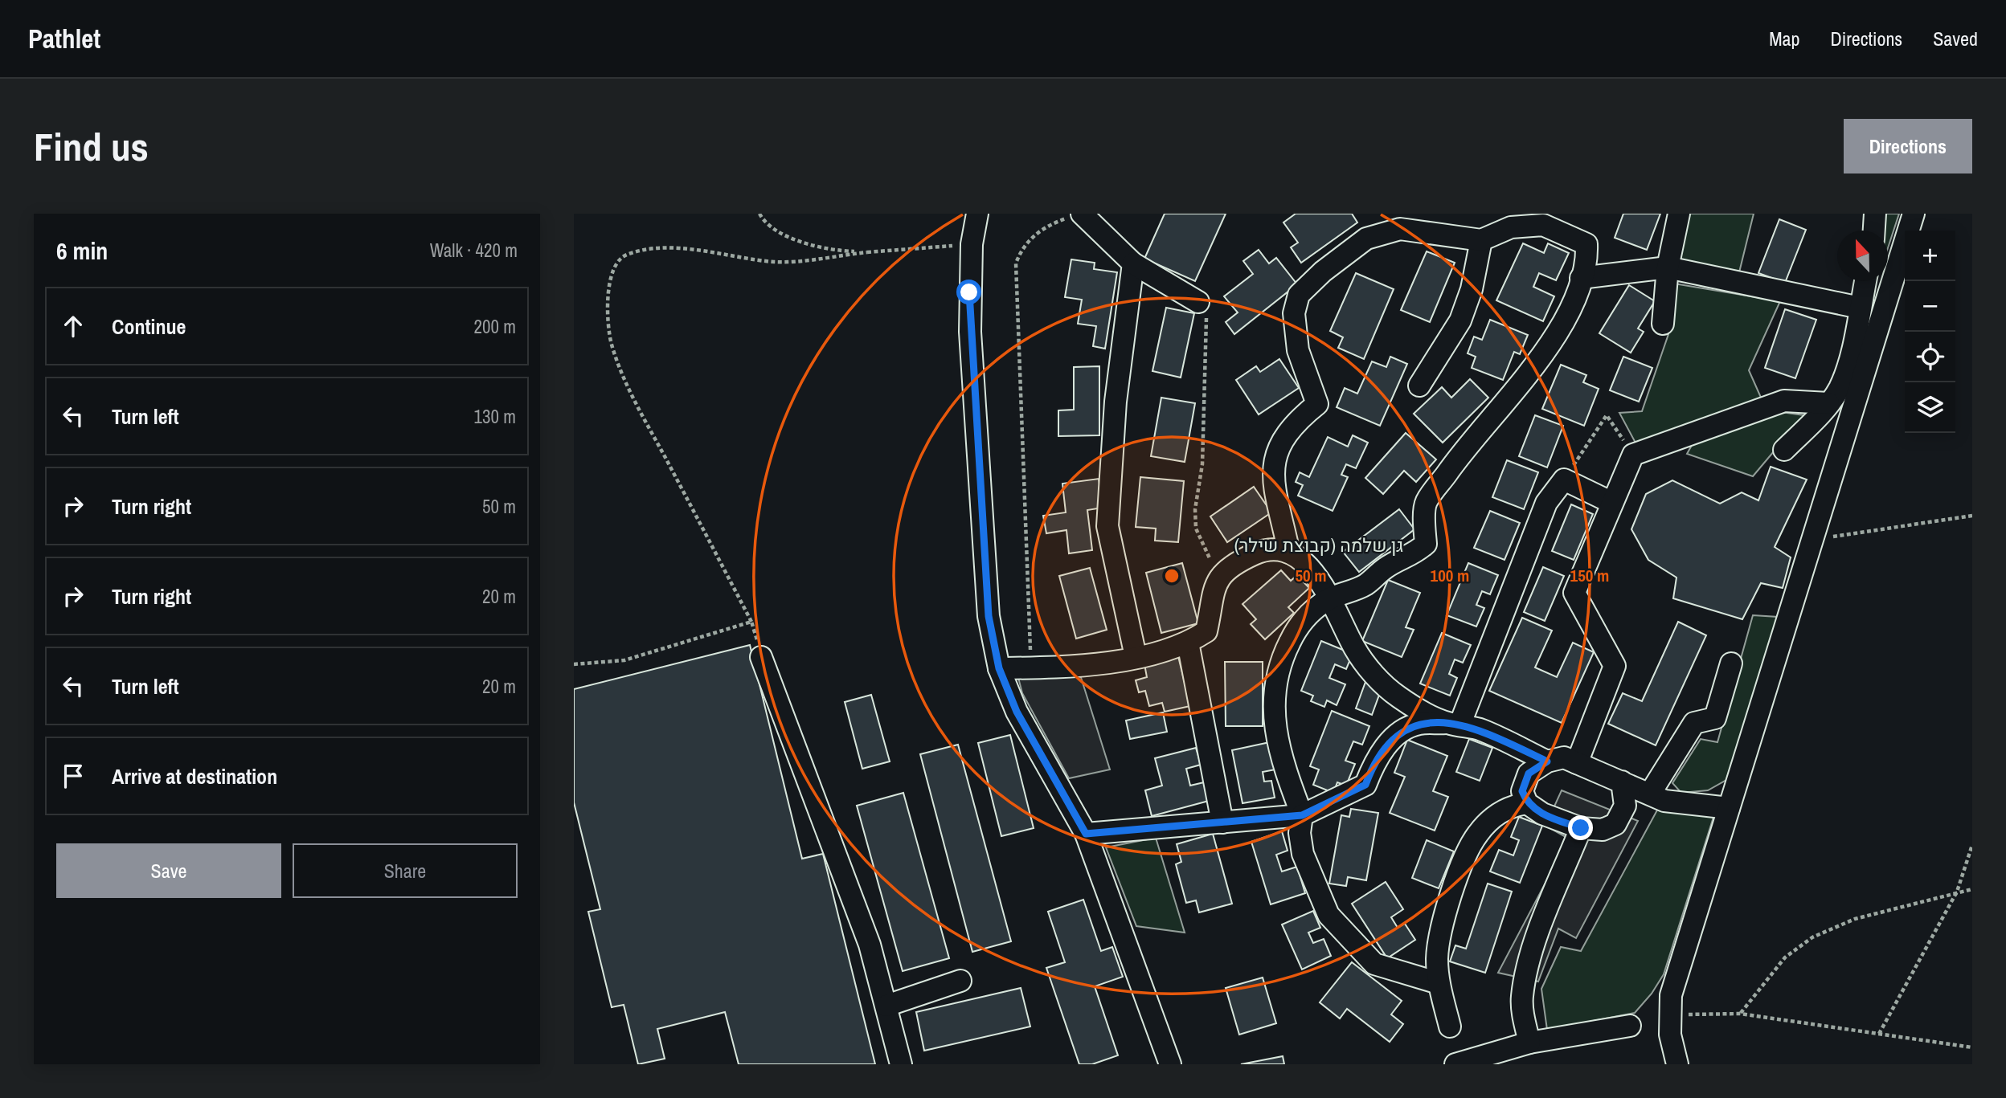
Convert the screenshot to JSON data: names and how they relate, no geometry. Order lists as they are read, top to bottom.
{
  "districts": ["גן שלמה (קבוצת שילר)"],
  "north": "top",
  "page": {
    "header": "Pathlet",
    "nav": ["Map", "Directions", "Saved"],
    "buttons": [
      "Directions",
      ["Save", "Share"]
    ],
    "title": "Find us",
    "heading": ["6 min", "Walk · 420 m"],
    "map_buttons": ["+", "−"],
    "list": [
      ["Continue", "200 m"],
      ["Turn left", "130 m"],
      ["Turn right", "50 m"],
      ["Turn right", "20 m"],
      ["Turn left", "20 m"],
      "Arrive at destination"
    ]
  },
  "rings": ["50 m", "100 m", "150 m"]
}
